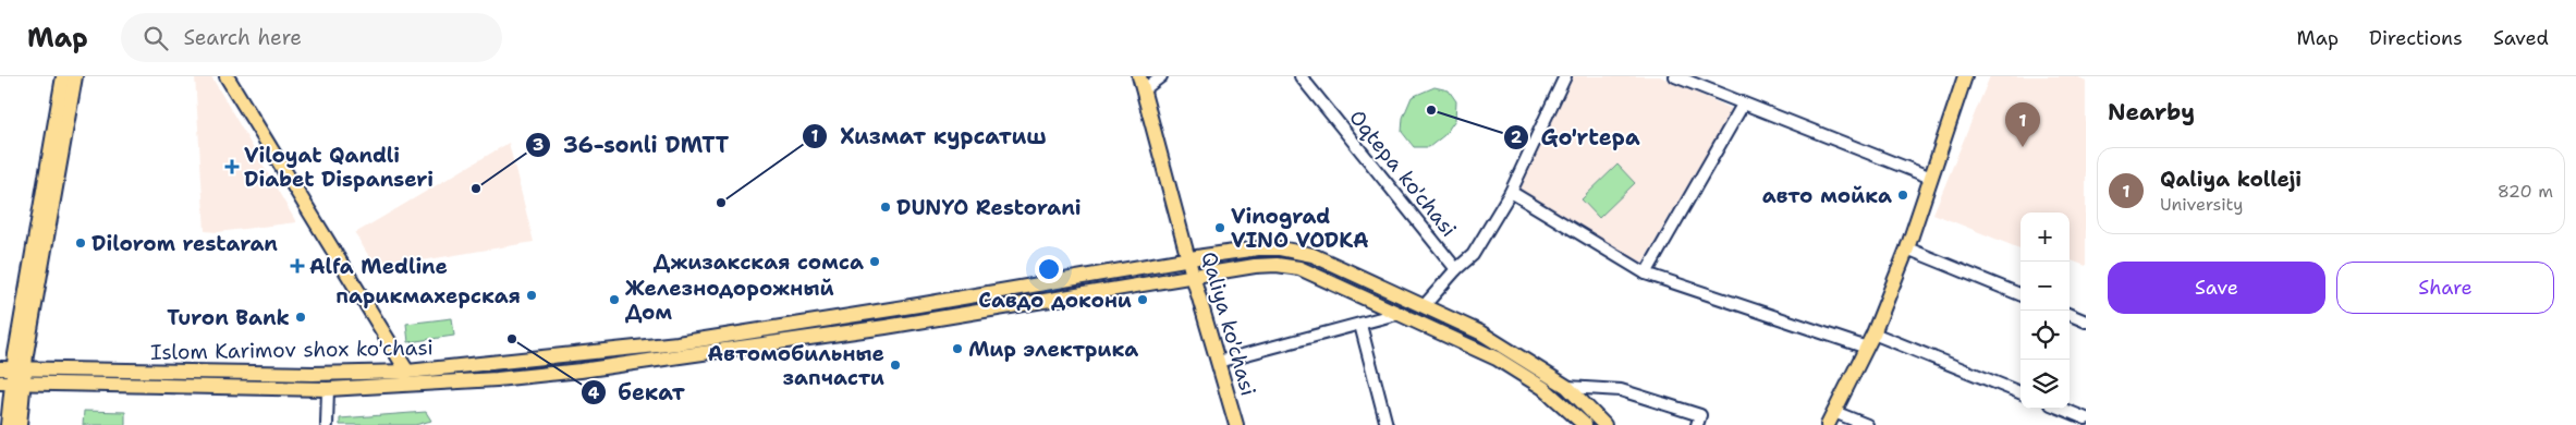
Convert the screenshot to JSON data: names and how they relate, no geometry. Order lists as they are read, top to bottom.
{
  "streets": {
    "main road": ["Qaliya ko'chasi", "Islom Karimov shox ko'chasi"],
    "street": ["Oqtepa ko'chasi"]
  },
  "crossings": [
    ["Qaliya ko'chasi", "Islom Karimov shox ko'chasi"]
  ],
  "places": {
    "other": [
      "Go'rtepa",
      "36-sonli DMTT",
      "авто мойка",
      "Хизмат курсатиш",
      "DUNYO Restorani",
      "Vinograd VINO VODKA",
      "Dilorom restaran",
      "Джизакская сомса",
      "парикмахерская",
      "Железнодорожный Дом",
      "Савдо докони",
      "Turon Bank",
      "бекат",
      "Мир электрика",
      "Автомобильные запчасти"
    ],
    "health": ["Viloyat Qandli Diabet Dispanseri", "Alfa Medline"]
  },
  "page": {
    "header": "Map",
    "search": "Search here",
    "nav": ["Map", "Directions", "Saved"],
    "heading": "Nearby",
    "pins": "1",
    "list": [
      {
        "mark": "1",
        "name": "Qaliya kolleji",
        "note": "University",
        "value": "820 m"
      }
    ],
    "map_buttons": ["+", "−"],
    "buttons": ["Save", "Share"]
  }
}
